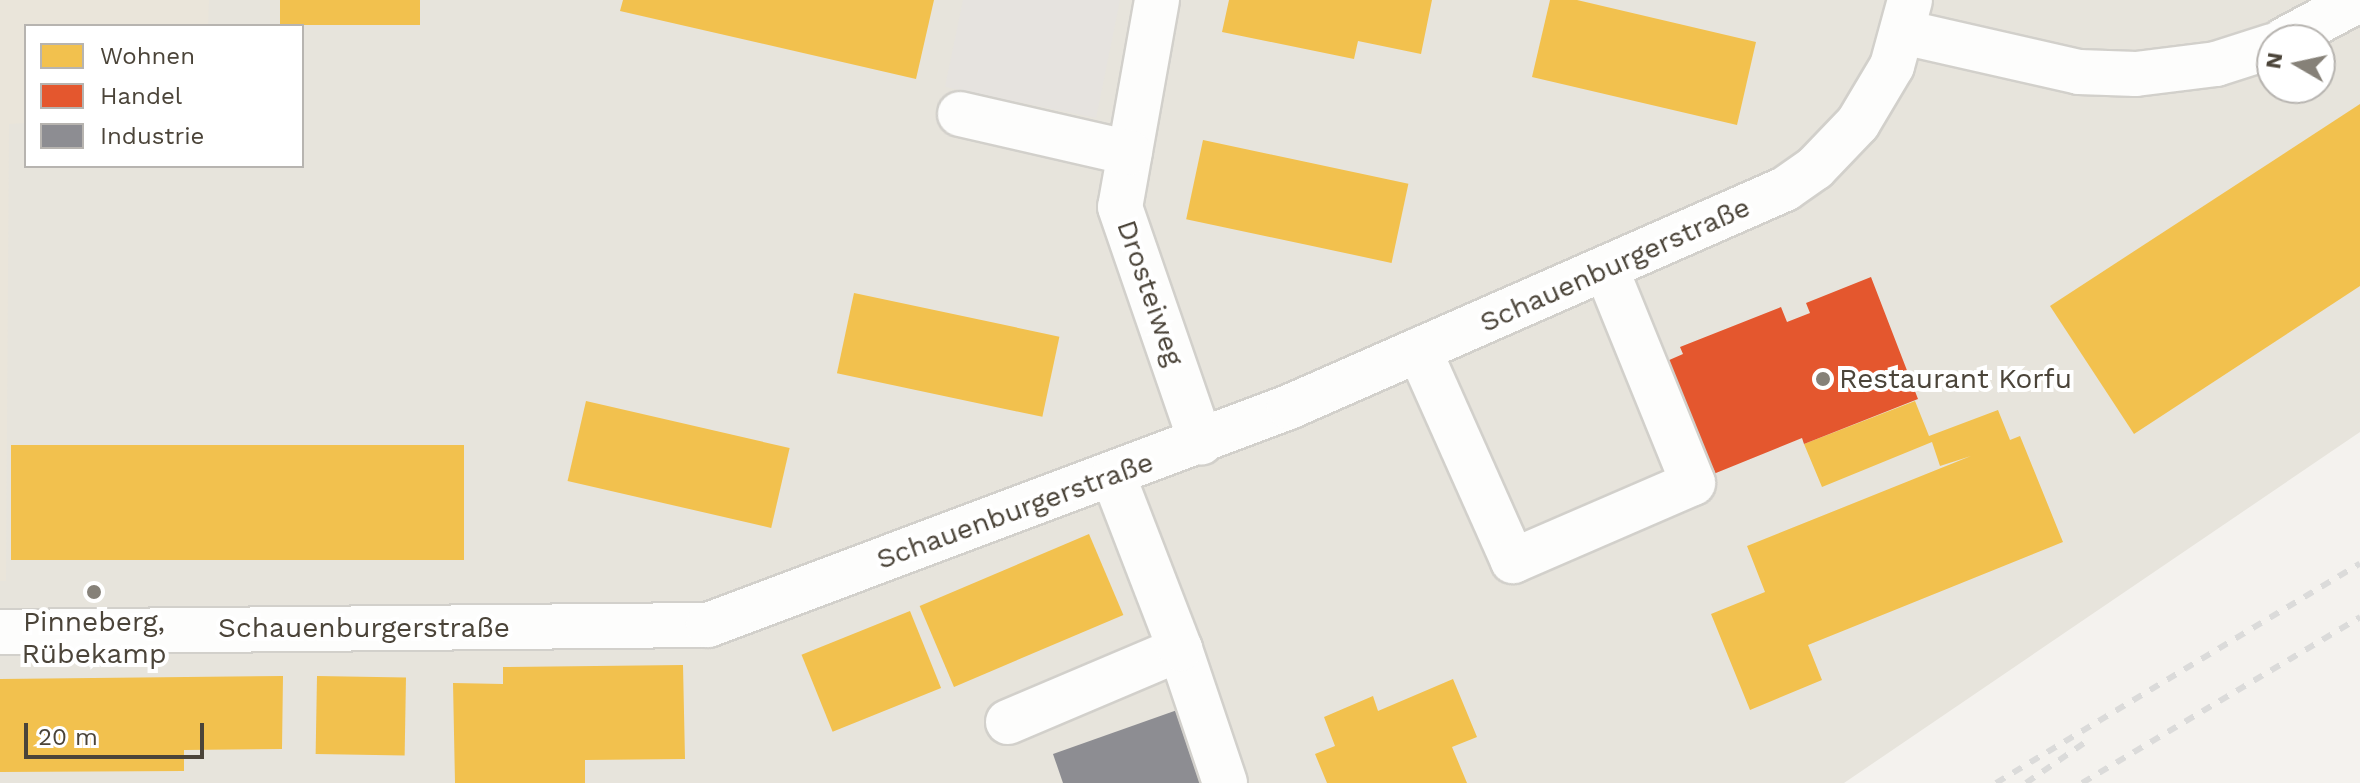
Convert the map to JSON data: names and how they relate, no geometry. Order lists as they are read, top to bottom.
{
  "streets": {
    "street": ["Schauenburgerstraße", "Drosteiweg"]
  },
  "crossings": [
    ["Schauenburgerstraße", "Drosteiweg"]
  ],
  "places": ["Restaurant Korfu", "Pinneberg, Rübekamp"],
  "legend": ["Wohnen", "Handel", "Industrie"],
  "scale_bar": "20 m",
  "north": "left"
}
